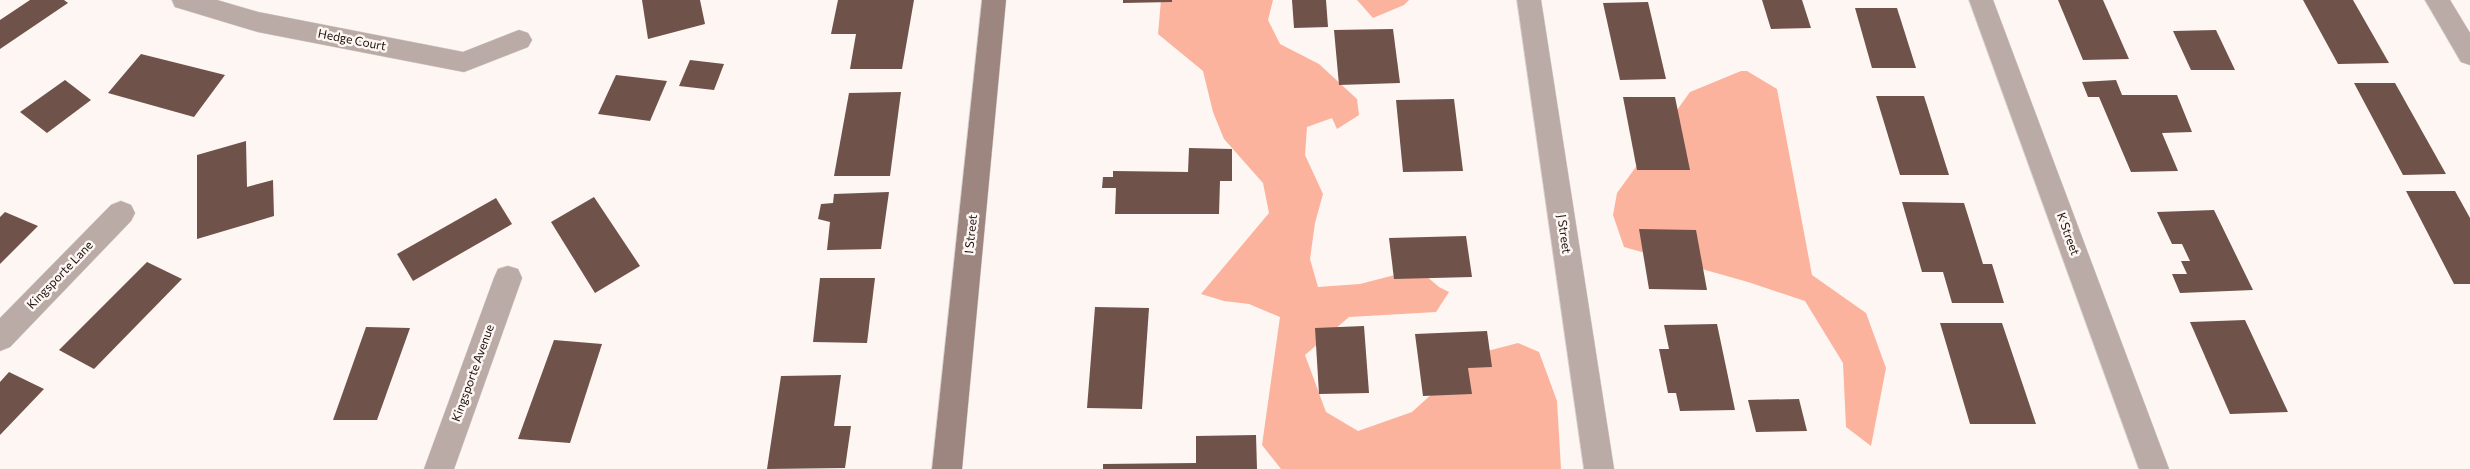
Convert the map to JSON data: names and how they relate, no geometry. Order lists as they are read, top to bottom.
{
  "streets": {
    "street": [
      "Hedge Court",
      "I Street",
      "J Street",
      "K Street",
      "Kingsporte Lane",
      "Kingsporte Avenue"
    ]
  }
}
